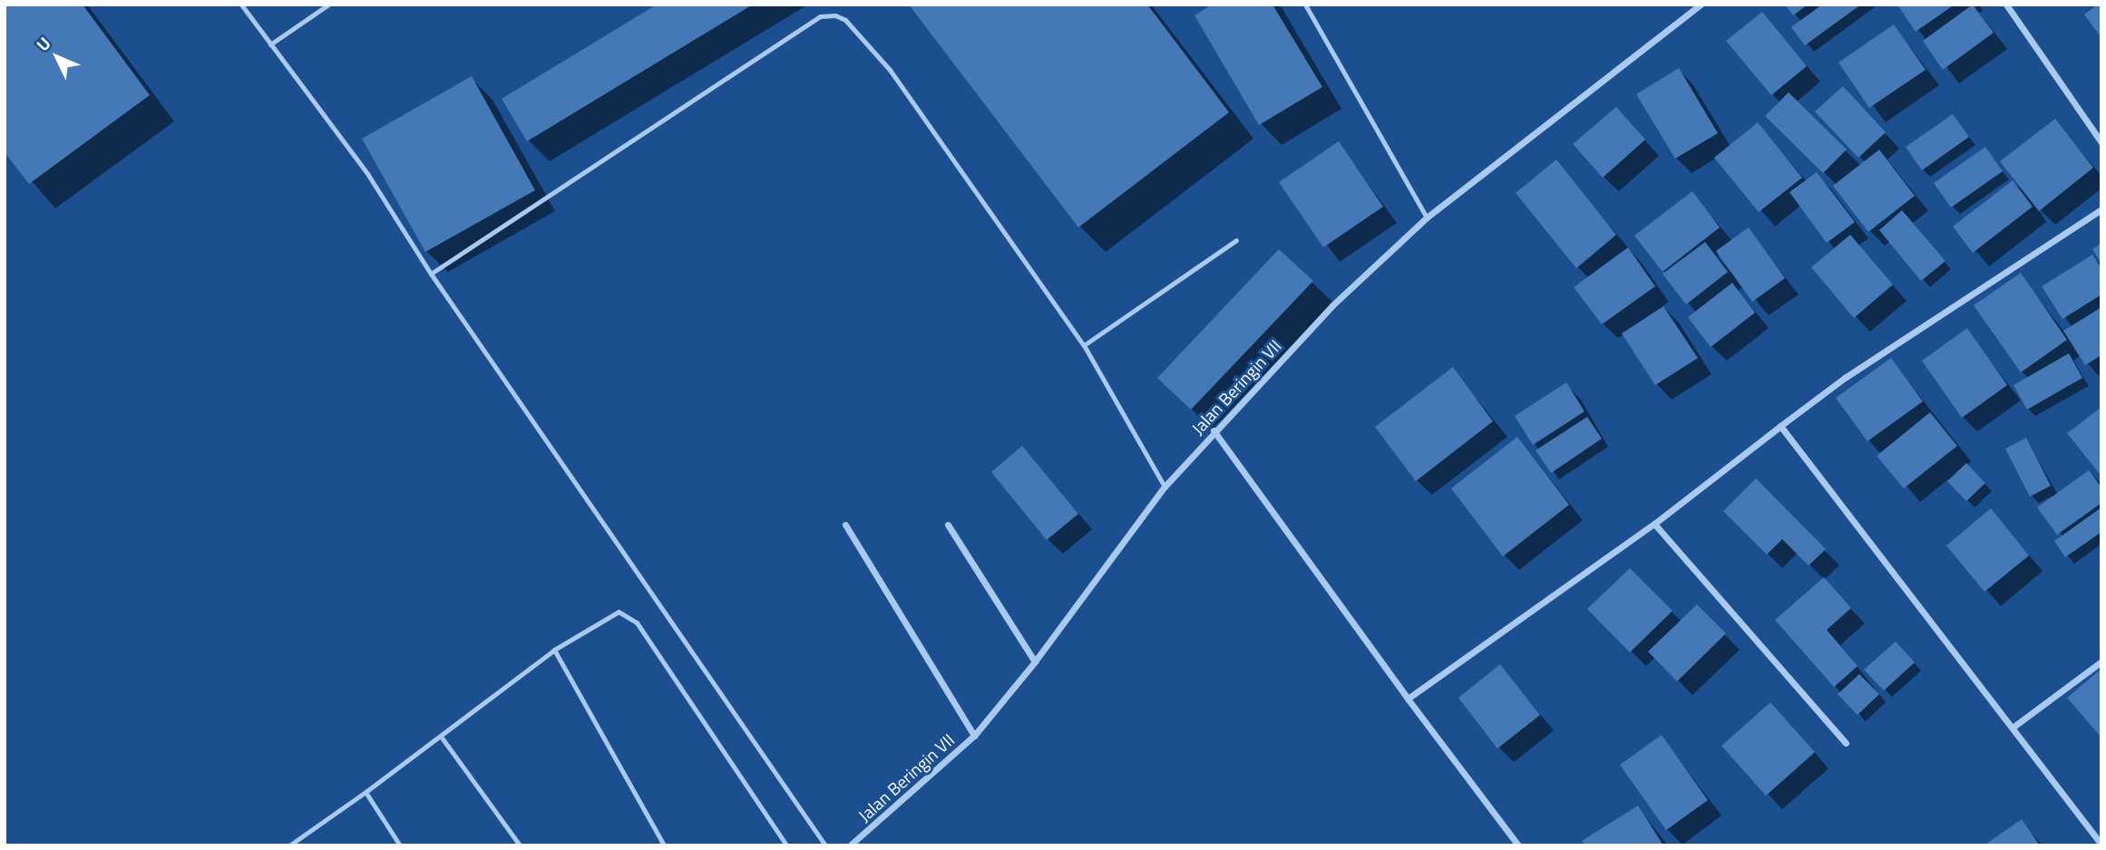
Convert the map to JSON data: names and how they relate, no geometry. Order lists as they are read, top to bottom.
{
  "streets": {
    "street": ["Jalan Beringin VII"]
  },
  "north": "top left"
}
